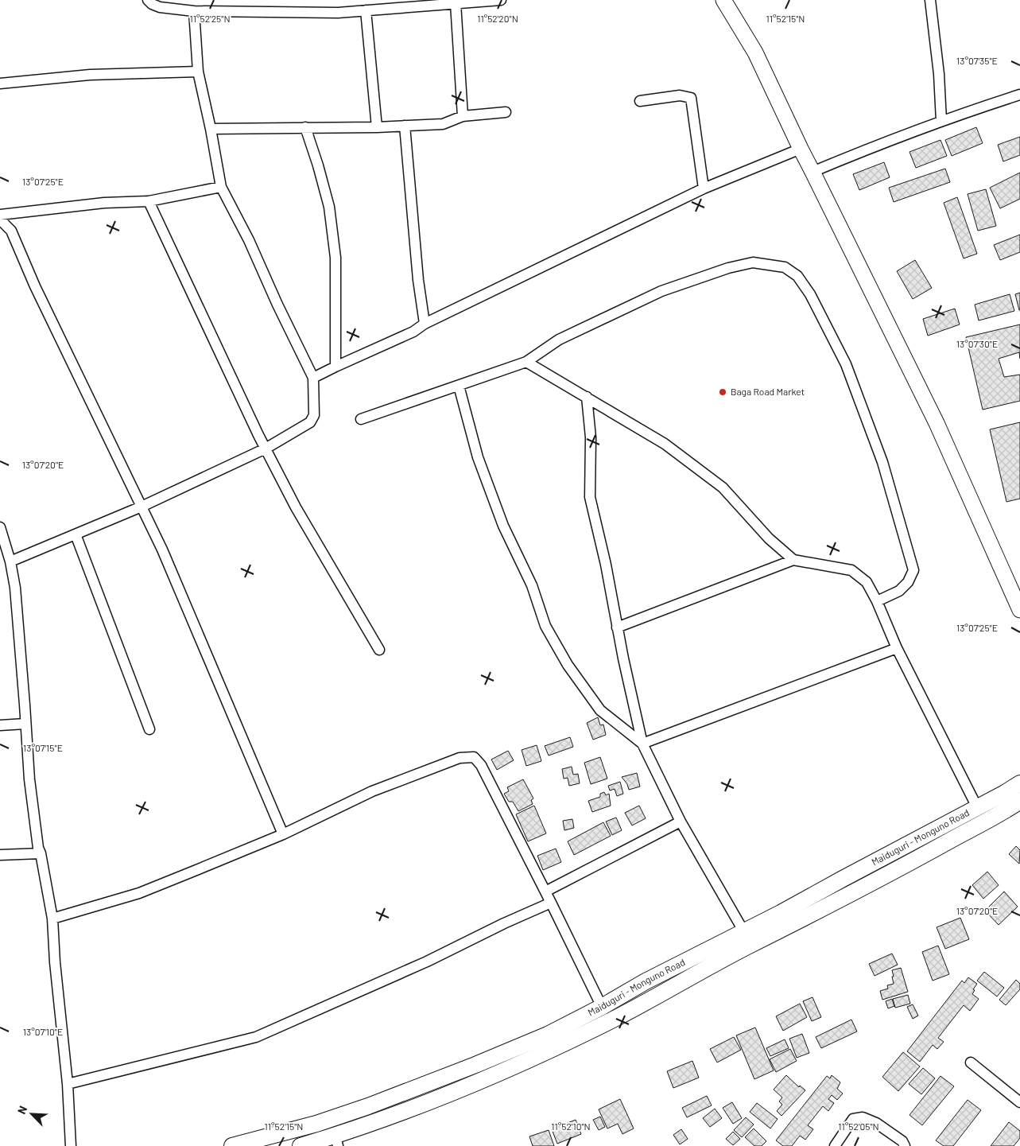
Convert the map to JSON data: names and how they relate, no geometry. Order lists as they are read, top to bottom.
{
  "streets": {
    "main road": ["Maiduguri - Monguno Road"]
  },
  "places": ["Baga Road Market"],
  "north": "top left",
  "coordinates": [
    "11°52'20\"N",
    "11°52'15\"N",
    "11°52'25\"N",
    "13°07'35\"E",
    "13°07'25\"E",
    "13°07'30\"E",
    "13°07'20\"E",
    "13°07'15\"E",
    "13°07'10\"E",
    "11°52'10\"N",
    "11°52'05\"N"
  ]
}
